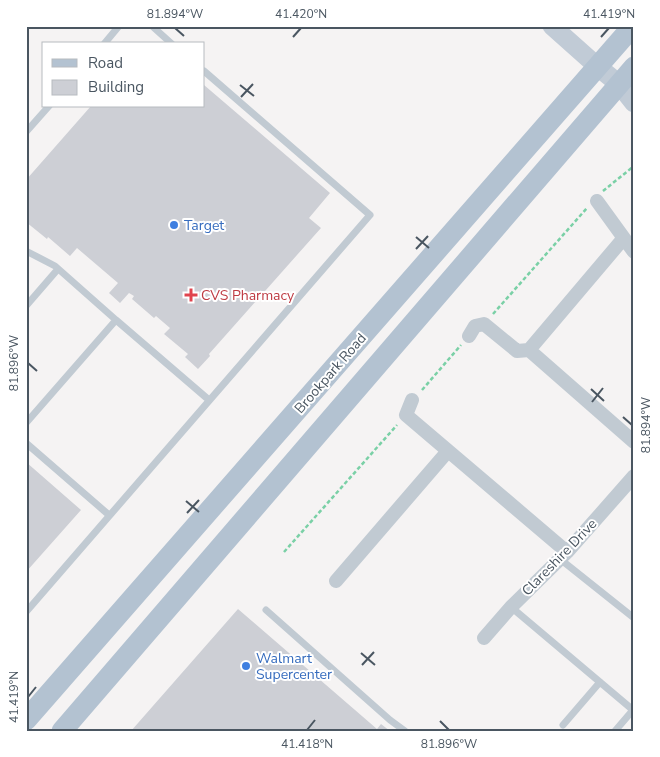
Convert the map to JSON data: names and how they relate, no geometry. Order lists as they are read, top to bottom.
{
  "streets": {
    "main road": ["Brookpark Road"],
    "street": ["Clareshire Drive"]
  },
  "places": {
    "other": ["Target", "Walmart Supercenter"],
    "health": ["CVS Pharmacy"]
  },
  "legend": ["Road", "Building"],
  "coordinates": [
    "81.894°W",
    "41.420°N",
    "41.419°N",
    "81.896°W",
    "41.418°N"
  ]
}
